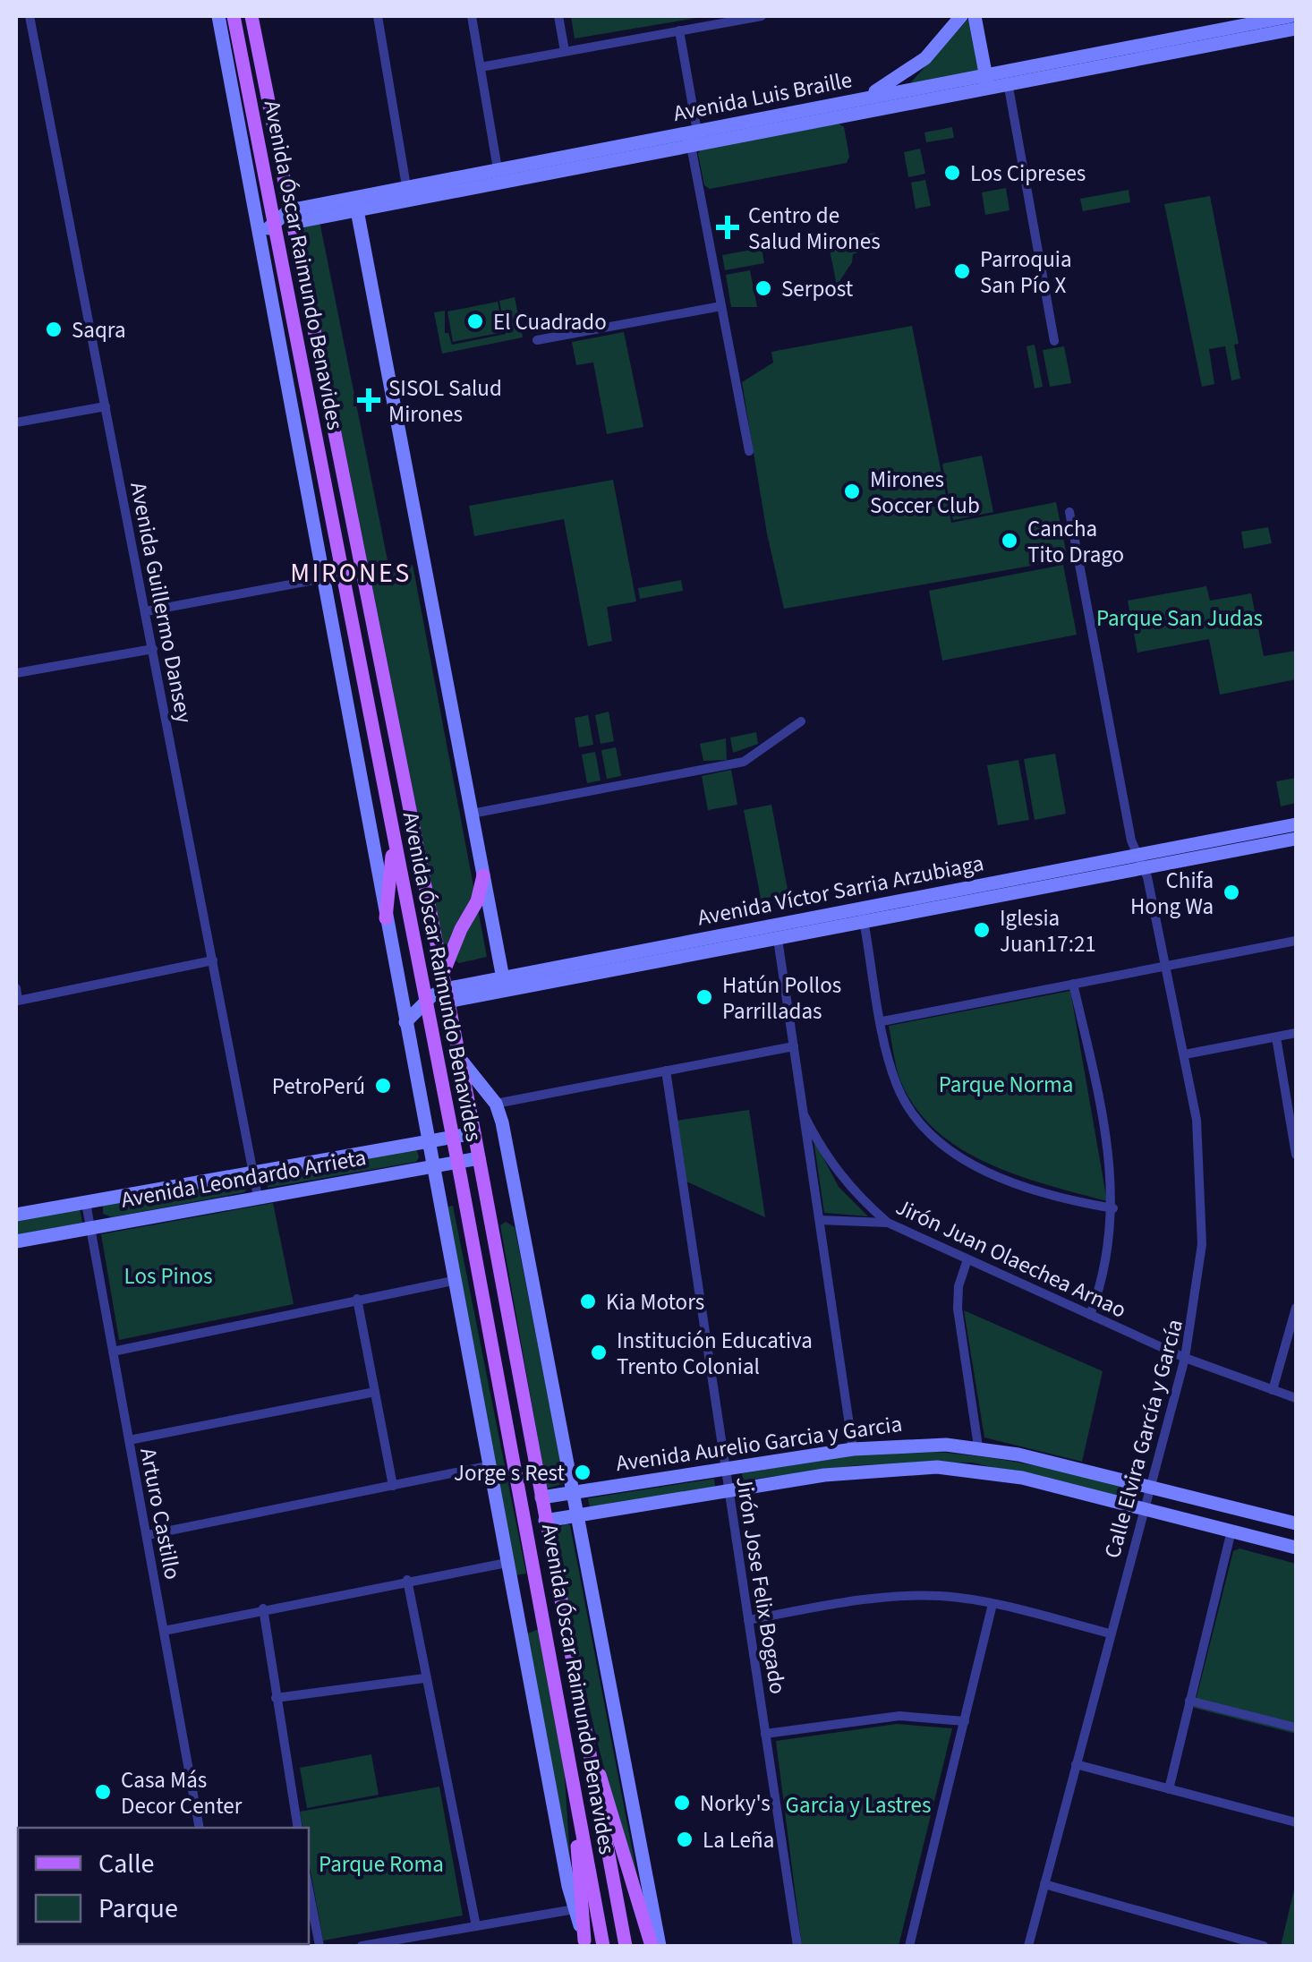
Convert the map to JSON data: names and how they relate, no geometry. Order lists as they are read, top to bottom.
{
  "streets": {
    "main road": ["Avenida Óscar Raimundo Benavides"],
    "street": [
      "Avenida Luis Braille",
      "Avenida Guillermo Dansey",
      "Avenida Víctor Sarria Arzubiaga",
      "Avenida Leondardo Arrieta",
      "Jirón Juan Olaechea Arnao",
      "Calle Elvira García y García",
      "Avenida Aurelio Garcia y Garcia",
      "Arturo Castillo",
      "Jirón Jose Felix Bogado"
    ]
  },
  "crossings": [
    ["Avenida Luis Braille", "Avenida Óscar Raimundo Benavides"],
    ["Avenida Óscar Raimundo Benavides", "Avenida Víctor Sarria Arzubiaga"],
    ["Avenida Óscar Raimundo Benavides", "Avenida Leondardo Arrieta"],
    ["Avenida Óscar Raimundo Benavides", "Avenida Aurelio Garcia y Garcia"],
    ["Avenida Guillermo Dansey", "Avenida Leondardo Arrieta"],
    ["Avenida Víctor Sarria Arzubiaga", "Calle Elvira García y García"],
    ["Avenida Leondardo Arrieta", "Arturo Castillo"],
    ["Jirón Juan Olaechea Arnao", "Calle Elvira García y García"],
    ["Calle Elvira García y García", "Avenida Aurelio Garcia y Garcia"],
    ["Avenida Aurelio Garcia y Garcia", "Jirón Jose Felix Bogado"]
  ],
  "districts": ["MIRONES"],
  "parks": [
    "Parque San Judas",
    "Parque Norma",
    "Los Pinos",
    "Garcia y Lastres",
    "Parque Roma"
  ],
  "places": {
    "other": [
      "Los Cipreses",
      "Parroquia San Pío X",
      "Serpost",
      "El Cuadrado",
      "Saqra",
      "Mirones Soccer Club",
      "Cancha Tito Drago",
      "Chifa Hong Wa",
      "Iglesia Juan17:21",
      "Hatún Pollos Parrilladas",
      "PetroPerú",
      "Kia Motors",
      "Institución Educativa Trento Colonial",
      "Jorge s Rest",
      "Casa Más Decor Center",
      "Norky's",
      "La Leña"
    ],
    "health": ["Centro de Salud Mirones", "SISOL Salud Mirones"]
  },
  "legend": ["Calle", "Parque"]
}
